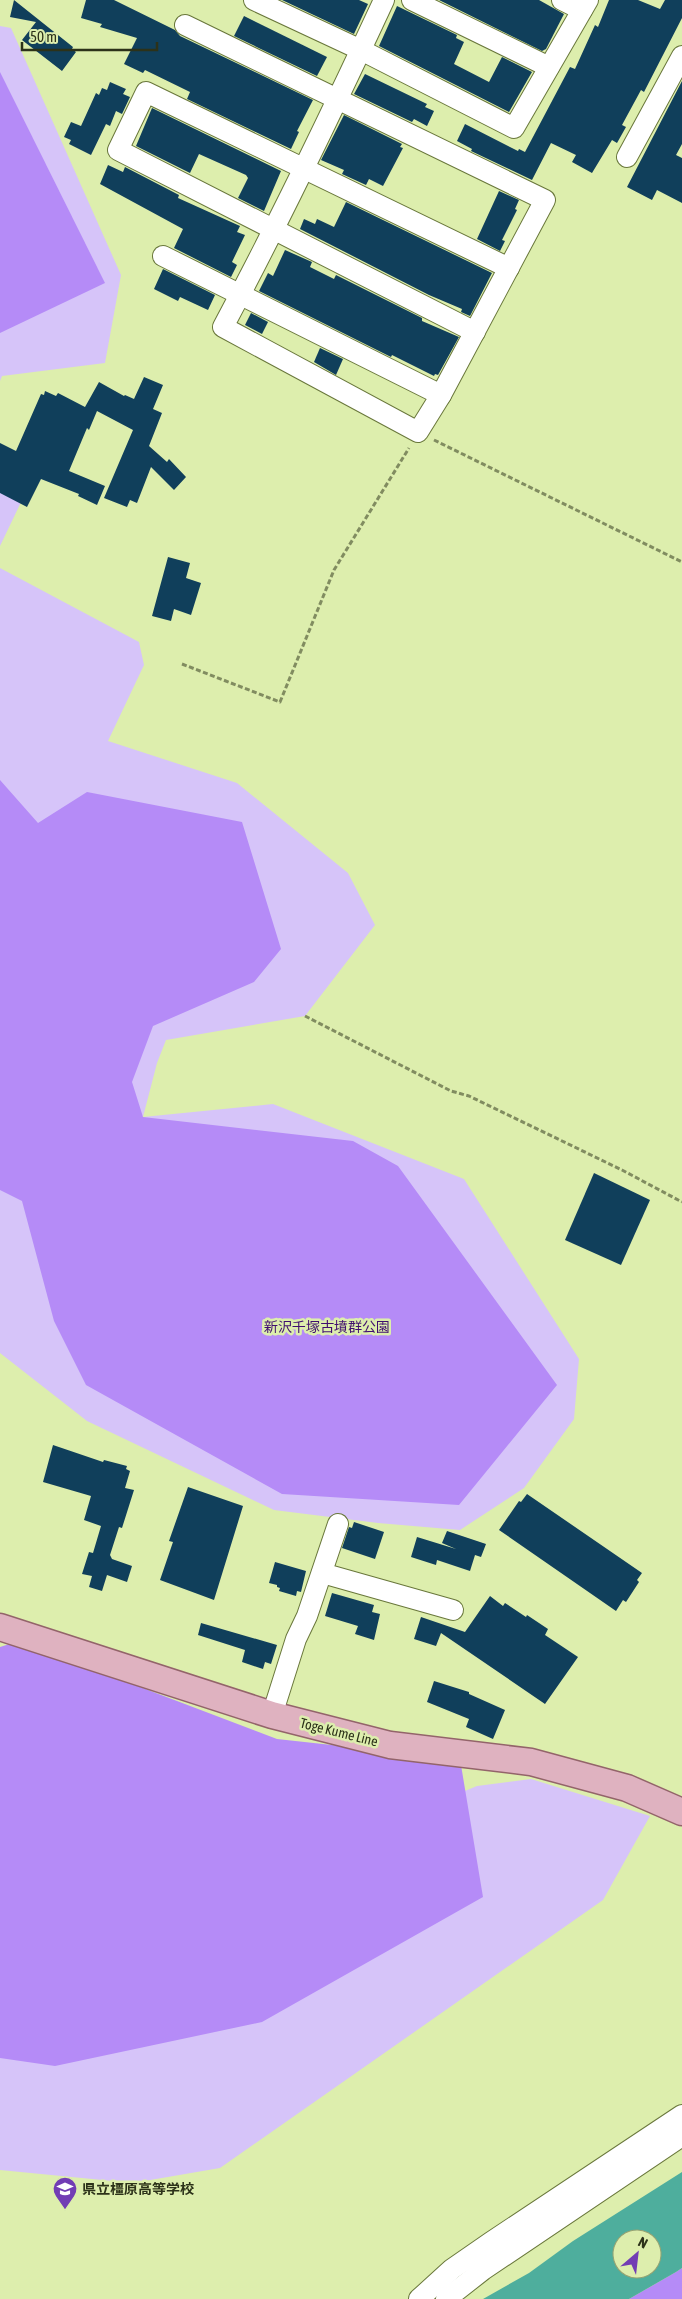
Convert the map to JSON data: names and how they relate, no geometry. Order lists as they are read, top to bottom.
{
  "streets": {
    "main road": ["Toge Kume Line"]
  },
  "parks": ["新沢千塚古墳群公園"],
  "places": {
    "school or university": ["県立橿原高等学校"]
  },
  "scale_bar": "50 m",
  "north": "top right"
}
